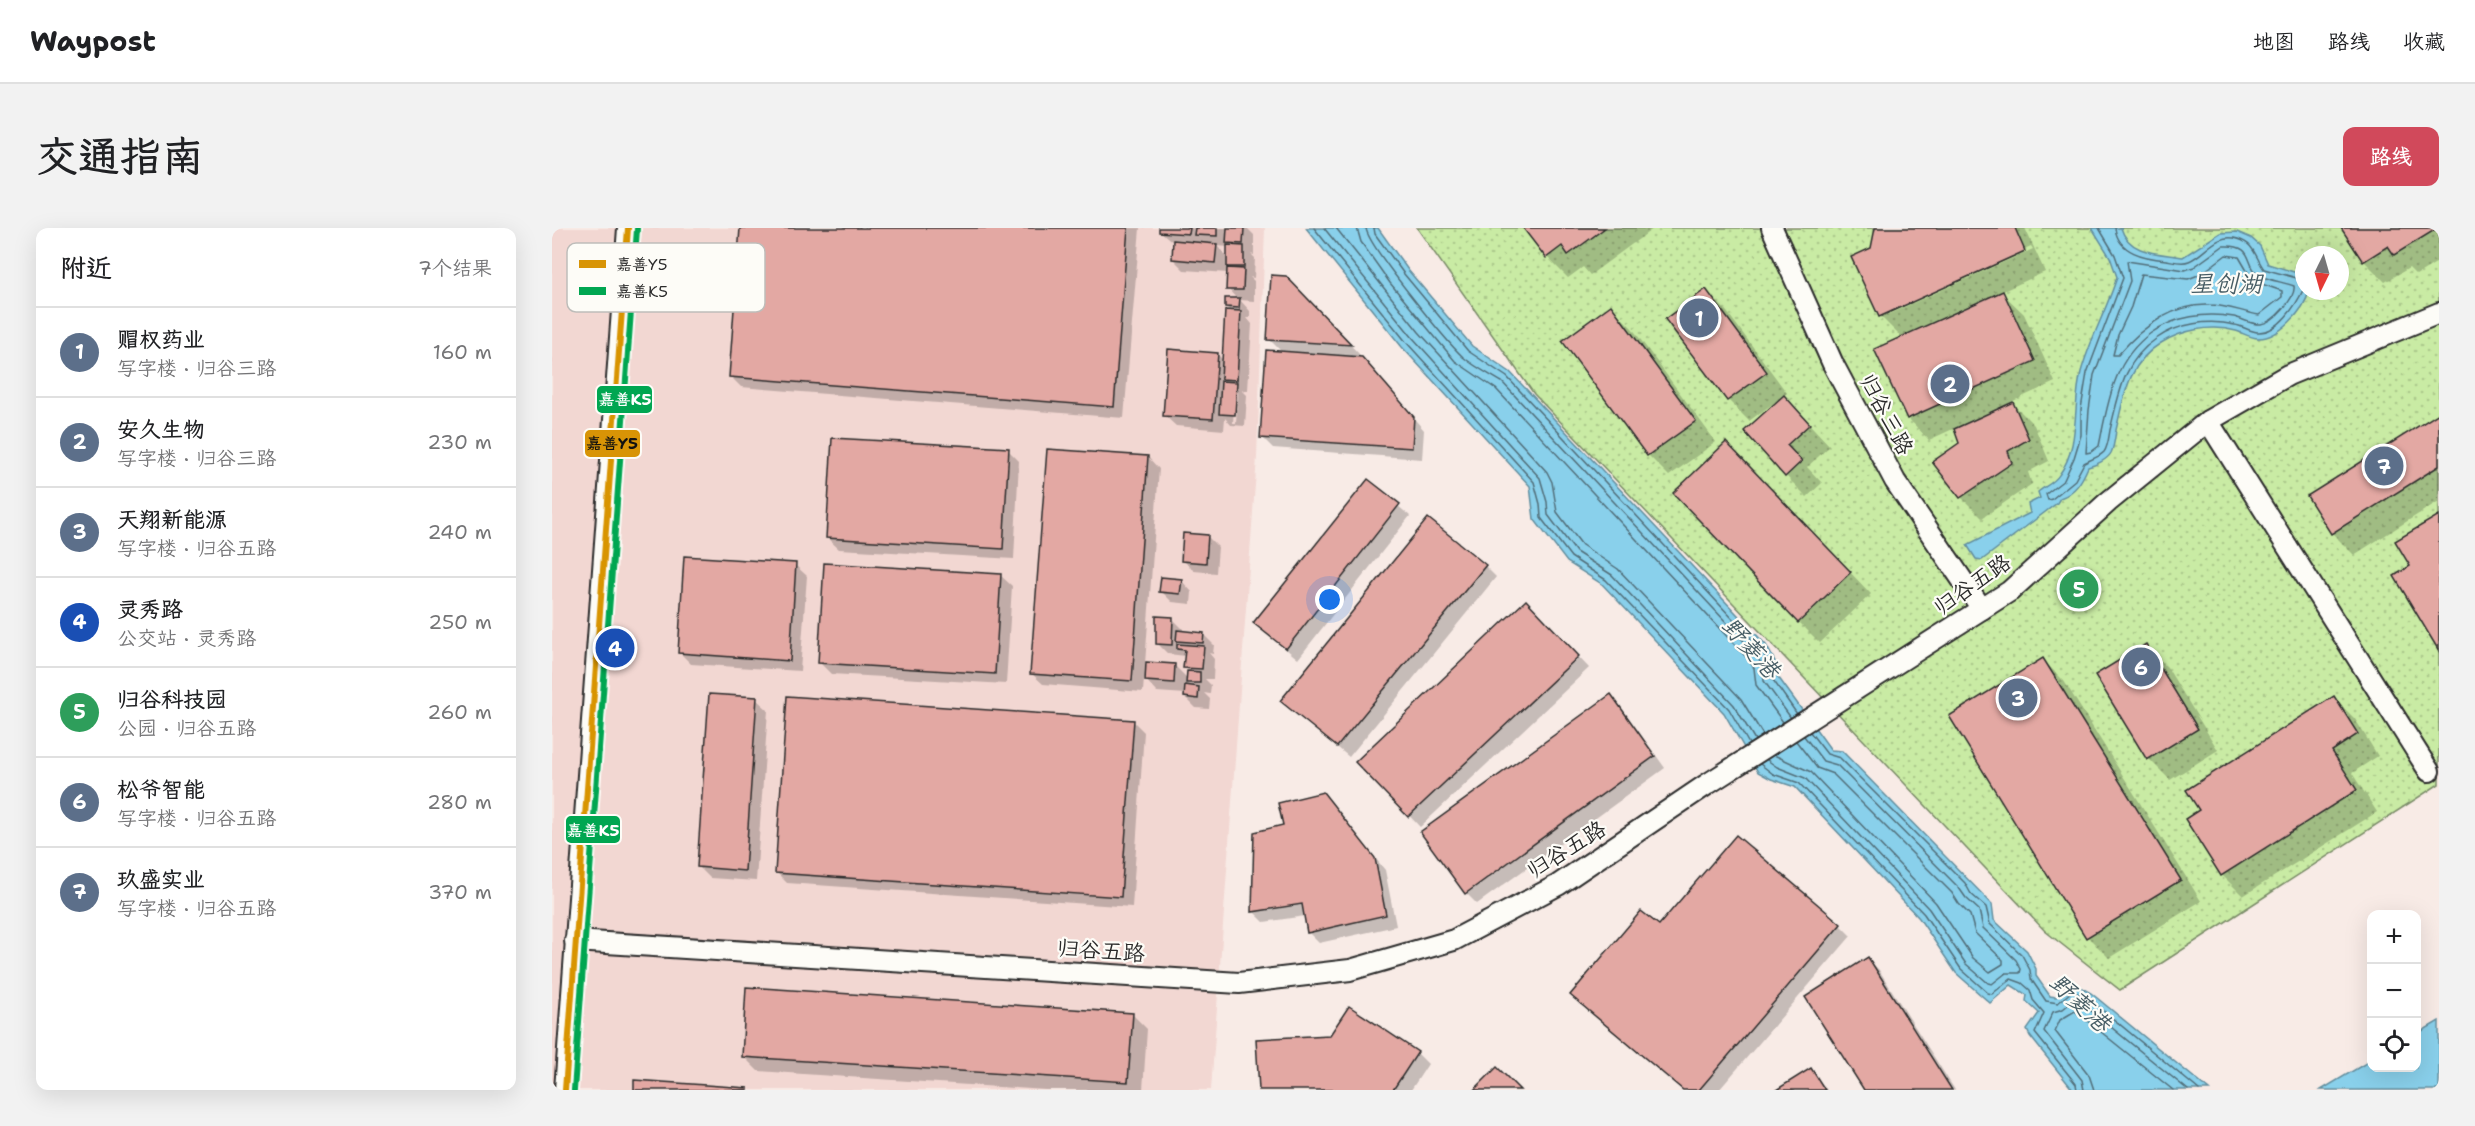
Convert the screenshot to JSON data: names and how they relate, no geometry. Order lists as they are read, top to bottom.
{
  "streets": {
    "street": ["归谷三路", "归谷五路"]
  },
  "crossings": [
    ["归谷三路", "归谷五路"]
  ],
  "water": ["星创湖", "野菱港"],
  "lines": ["transit line 嘉善Y5", "transit line 嘉善K5"],
  "legend": ["嘉善Y5", "嘉善K5"],
  "north": "bottom",
  "page": {
    "header": "Waypost",
    "nav": ["地图", "路线", "收藏"],
    "buttons": "路线",
    "title": "交通指南",
    "heading": ["附近", "7个结果"],
    "pins": [
      "1",
      "2",
      "7",
      "5",
      "4",
      "6",
      "3"
    ],
    "list": [
      {
        "mark": "1",
        "name": "赗权药业",
        "note": "写字楼 · 归谷三路",
        "value": "160 m"
      },
      {
        "mark": "2",
        "name": "安久生物",
        "note": "写字楼 · 归谷三路",
        "value": "230 m"
      },
      {
        "mark": "3",
        "name": "天翔新能源",
        "note": "写字楼 · 归谷五路",
        "value": "240 m"
      },
      {
        "mark": "4",
        "name": "灵秀路",
        "note": "公交站 · 灵秀路",
        "value": "250 m"
      },
      {
        "mark": "5",
        "name": "归谷科技园",
        "note": "公园 · 归谷五路",
        "value": "260 m"
      },
      {
        "mark": "6",
        "name": "松爷智能",
        "note": "写字楼 · 归谷五路",
        "value": "280 m"
      },
      {
        "mark": "7",
        "name": "玖盛实业",
        "note": "写字楼 · 归谷五路",
        "value": "370 m"
      }
    ],
    "map_buttons": ["+", "−"]
  }
}
